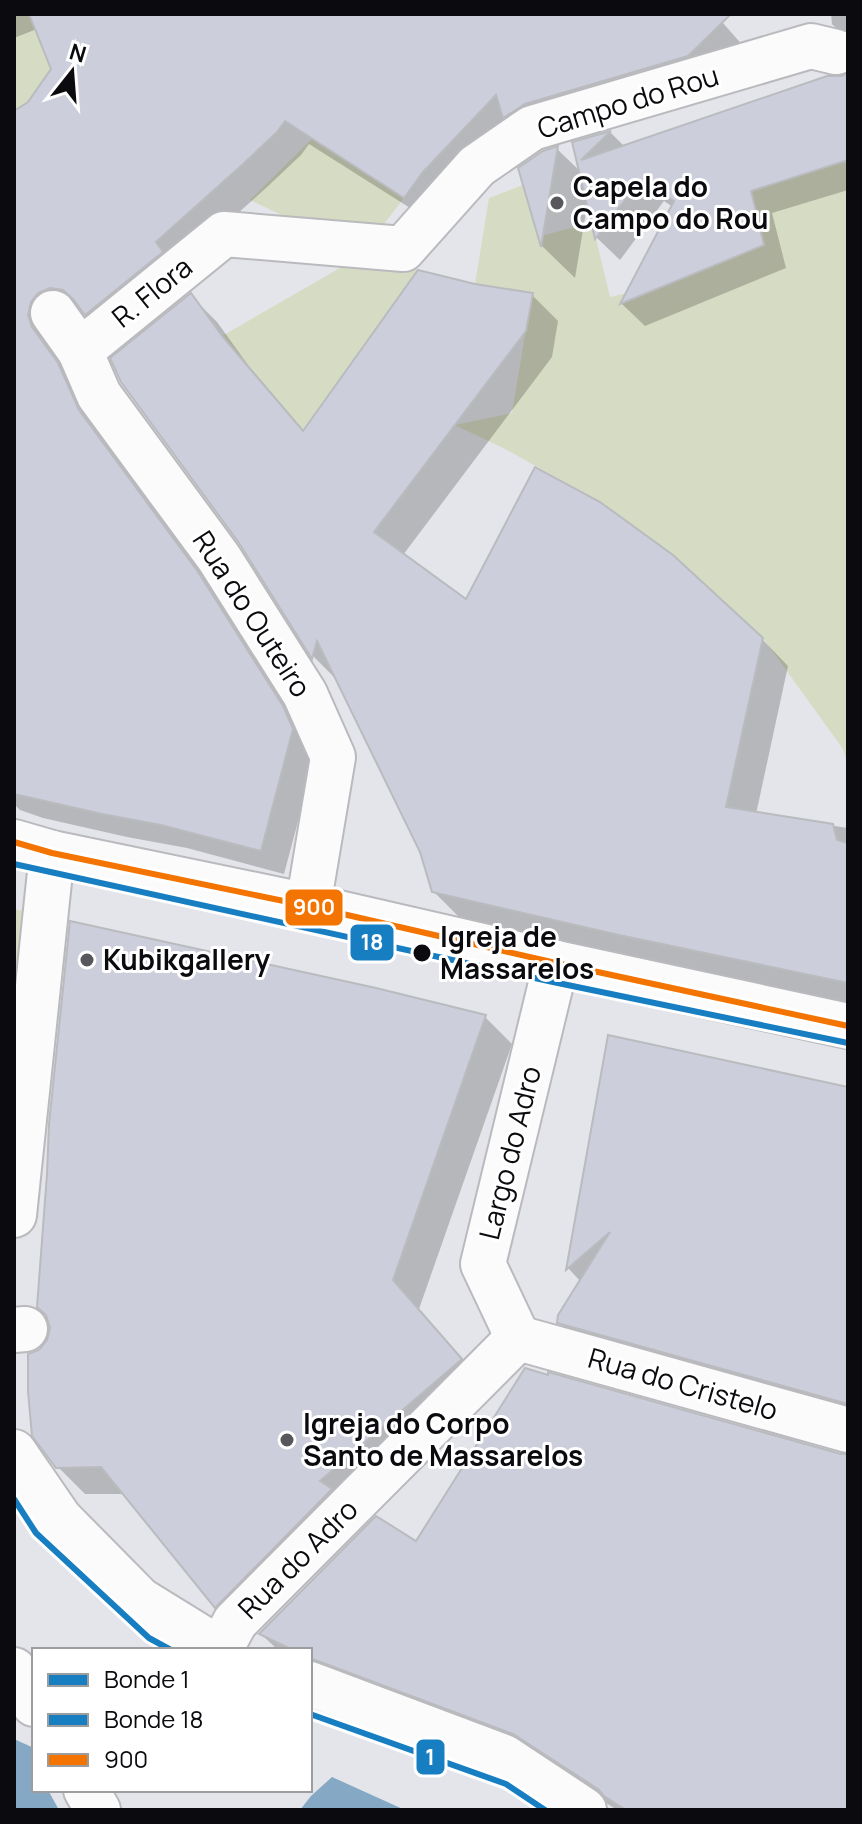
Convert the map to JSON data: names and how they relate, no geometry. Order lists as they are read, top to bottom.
{
  "streets": {
    "street": [
      "Campo do Rou",
      "R. Flora",
      "Rua do Outeiro",
      "Largo do Adro",
      "Rua do Cristelo",
      "Rua do Adro"
    ]
  },
  "crossings": [
    ["Campo do Rou", "R. Flora"],
    ["R. Flora", "Rua do Outeiro"],
    ["Largo do Adro", "Rua do Cristelo"],
    ["Largo do Adro", "Rua do Adro"],
    ["Rua do Cristelo", "Rua do Adro"]
  ],
  "places": [
    "Capela do Campo do Rou",
    "Igreja de Massarelos",
    "Kubikgallery",
    "Igreja do Corpo Santo de Massarelos"
  ],
  "lines": ["transit line 900", "tram line 18", "tram line 1"],
  "legend": ["Bonde 1", "Bonde 18", "900"],
  "north": "top"
}
